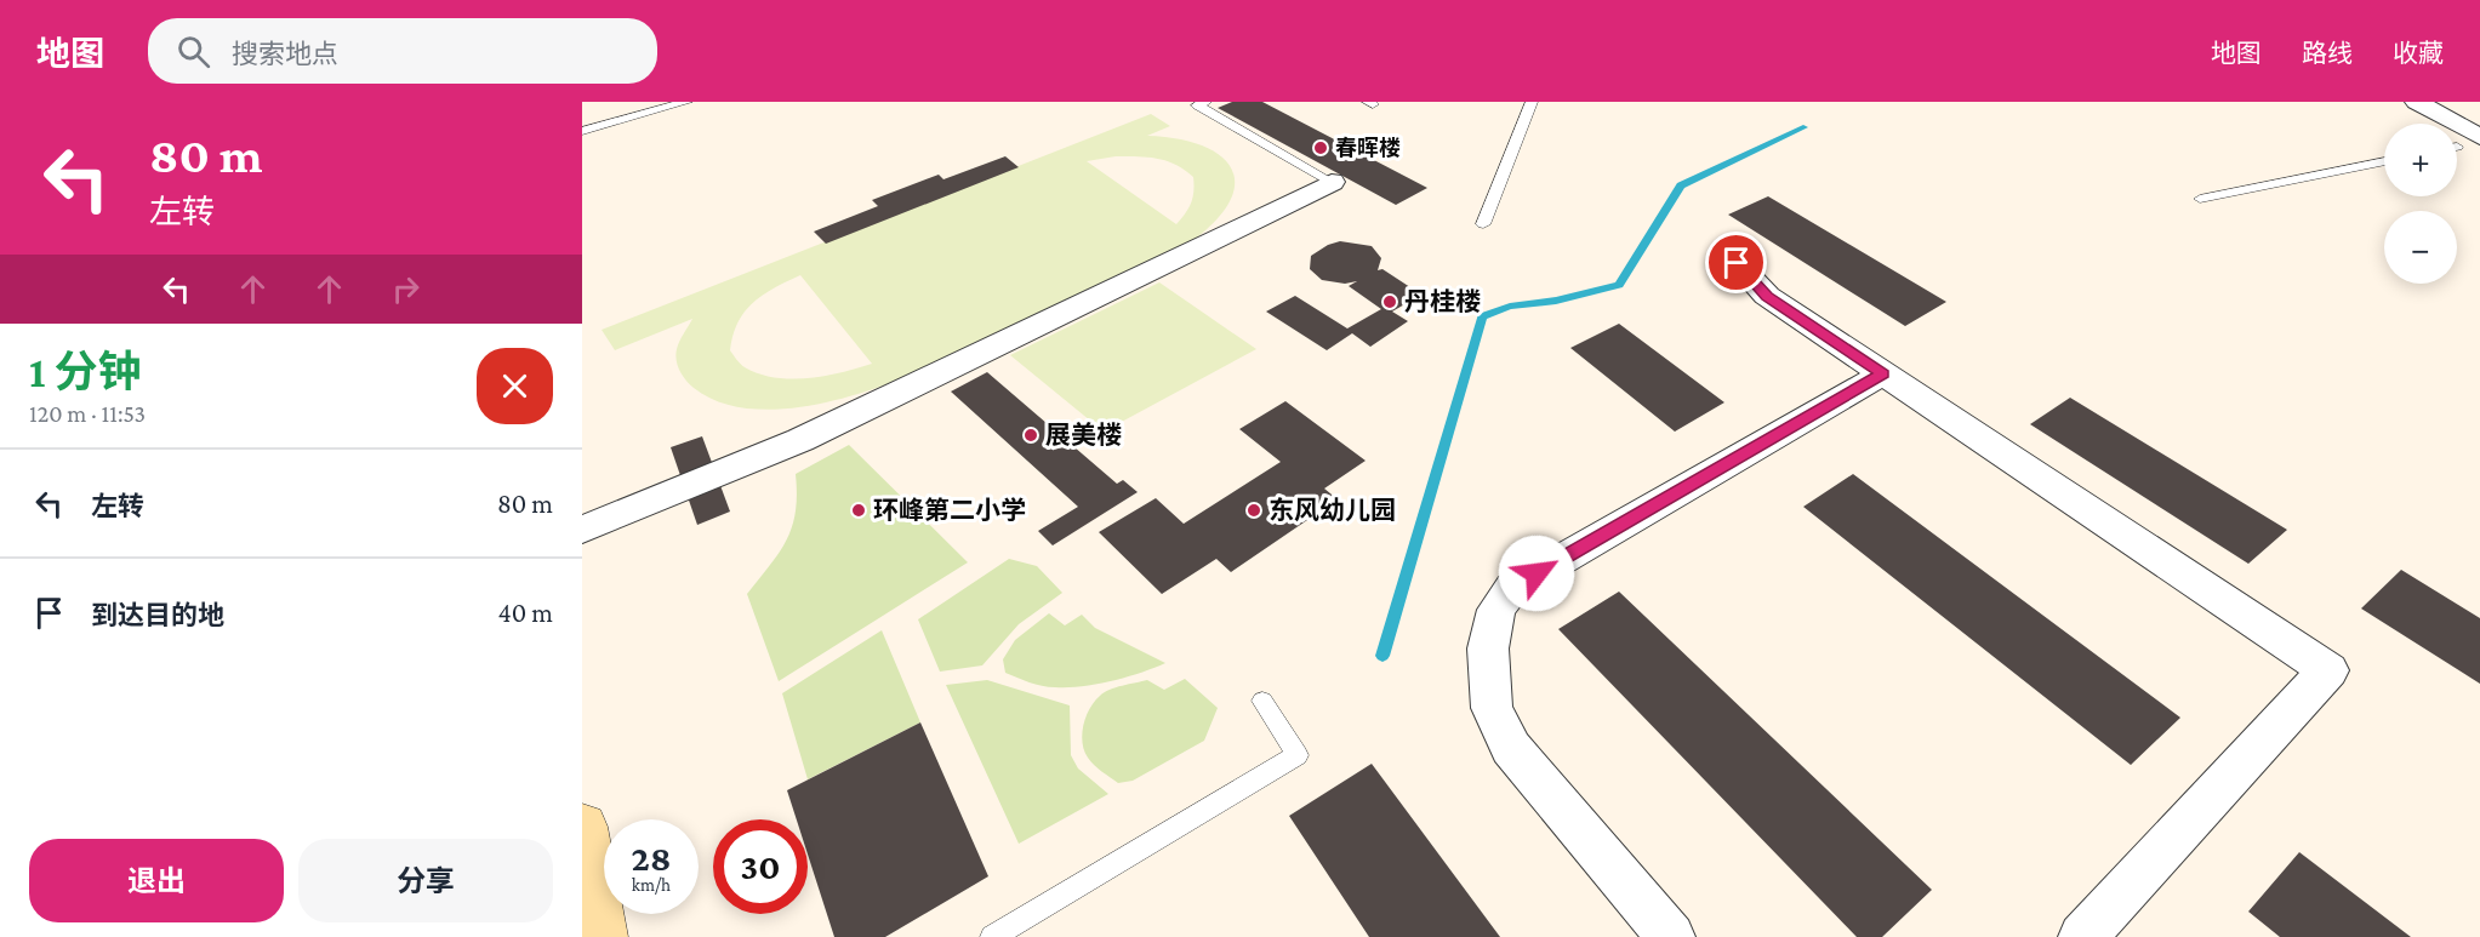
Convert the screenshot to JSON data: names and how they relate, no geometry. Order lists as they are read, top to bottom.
{
  "places": [
    "春晖楼",
    "丹桂楼",
    "展美楼",
    "环峰第二小学",
    "东风幼儿园"
  ],
  "page": {
    "header": "地图",
    "search": "搜索地点",
    "nav": ["地图", "路线", "收藏"],
    "turn": ["80 m", "左转"],
    "map_buttons": ["+", "−"],
    "heading": ["1 分钟", "120 m · 11:53"],
    "list": [
      {
        "name": "左转",
        "value": "80 m"
      },
      {
        "name": "到达目的地",
        "value": "40 m"
      }
    ],
    "speed": "28 km/h",
    "limit": "30",
    "buttons": ["退出", "分享"]
  }
}
